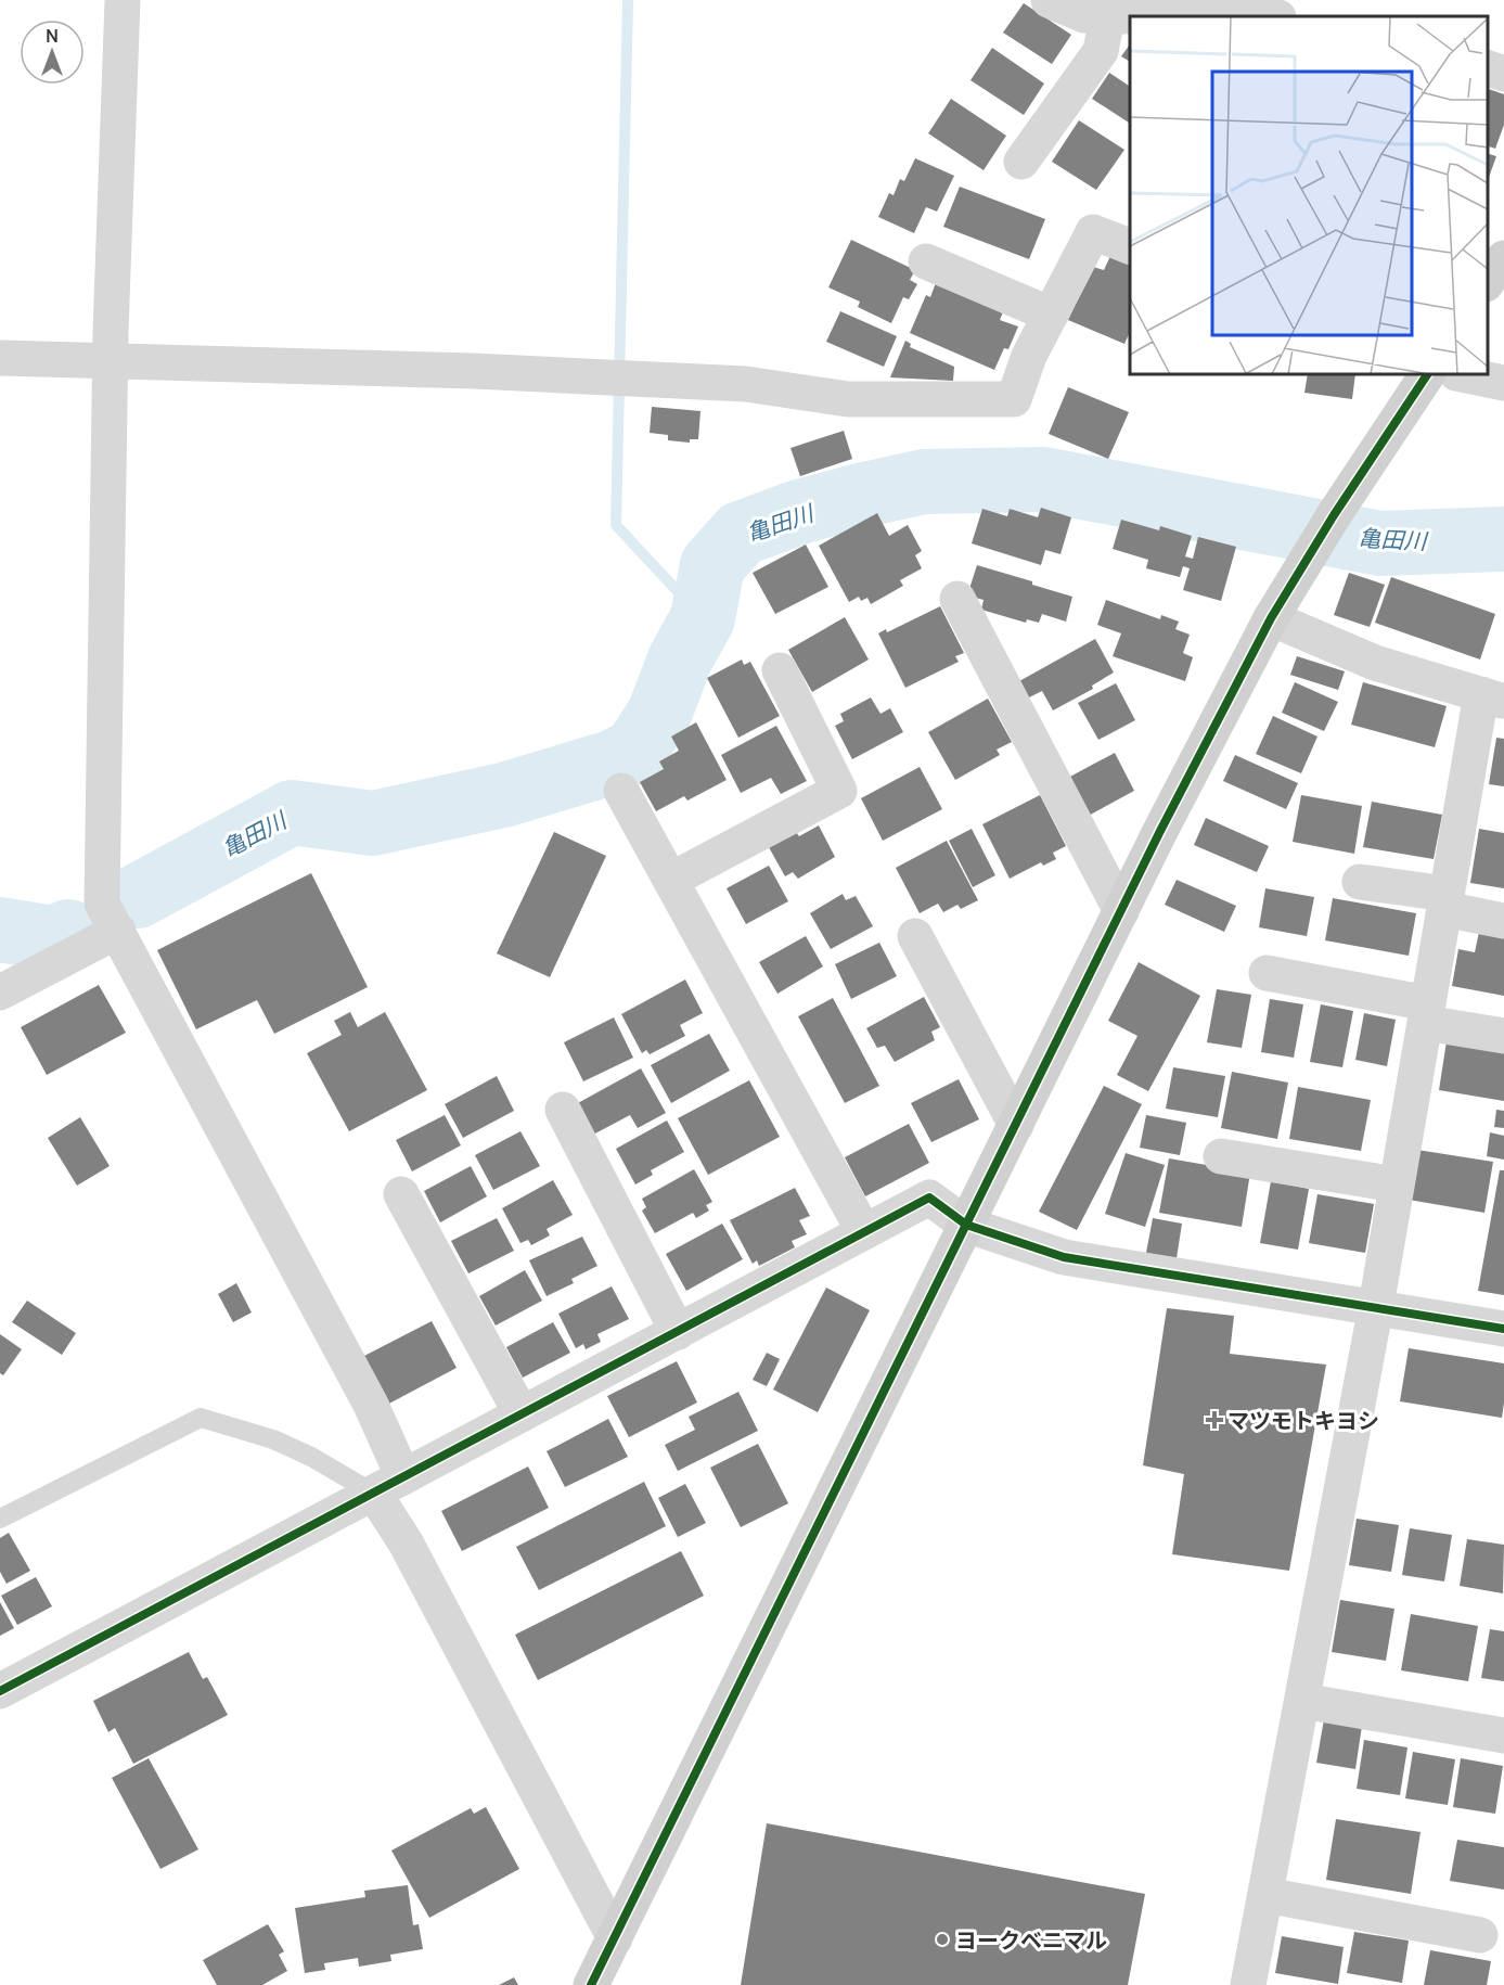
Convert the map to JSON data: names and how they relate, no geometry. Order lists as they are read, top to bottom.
{
  "water": ["亀田川"],
  "places": {
    "health": ["マツモトキヨシ"],
    "other": ["ヨークベニマル"]
  },
  "north": "top"
}
